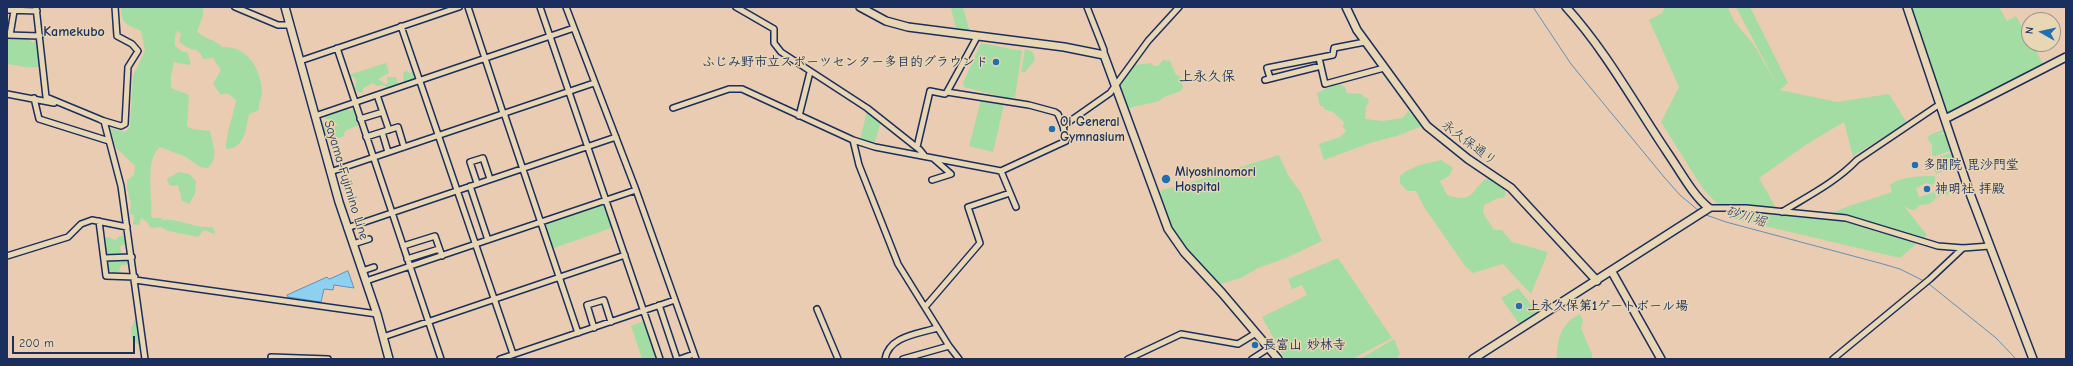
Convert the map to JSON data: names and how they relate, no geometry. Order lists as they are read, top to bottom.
{
  "streets": {
    "street": ["永久保通り", "Sayama-Fujimino Line"]
  },
  "districts": ["Kamekubo", "上永久保"],
  "water": ["砂川堀"],
  "places": [
    "ふじみ野市⽴スポーツセンター多⽬的グラウンド",
    "Oi General Gymnasium",
    "多聞院 毘沙門堂",
    "Miyoshinomori Hospital",
    "神明社 拝殿",
    "上永久保第1ゲートボール場",
    "長富山 妙林寺"
  ],
  "scale_bar": "200 m",
  "north": "left"
}
